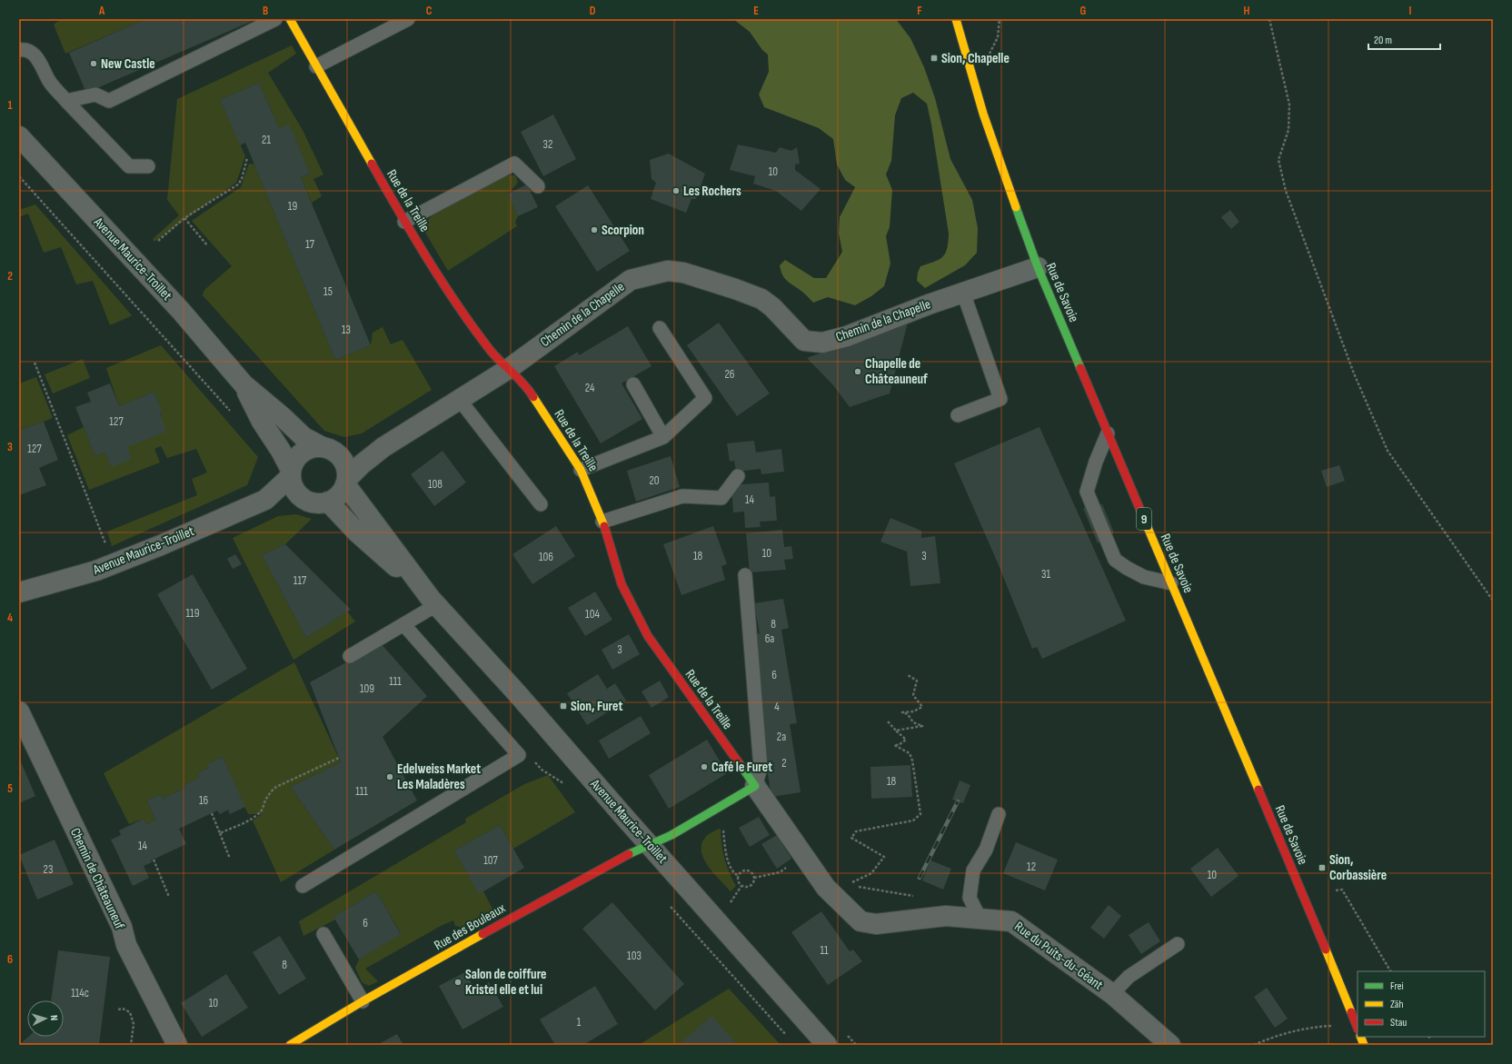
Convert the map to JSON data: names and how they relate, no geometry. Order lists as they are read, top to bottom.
{
  "streets": {
    "street": [
      "Rue de la Treille",
      "Avenue Maurice-Troillet",
      "Rue de Savoie",
      "Chemin de la Chapelle",
      "9",
      "Chemin de Châteauneuf",
      "Rue des Bouleaux",
      "Rue du Puits-du-Géant"
    ]
  },
  "crossings": [
    ["Rue de la Treille", "Chemin de la Chapelle"],
    ["Rue de la Treille", "Rue du Puits-du-Géant"],
    ["Avenue Maurice-Troillet", "Chemin de la Chapelle"],
    ["Avenue Maurice-Troillet", "Rue des Bouleaux"],
    ["Rue de Savoie", "Chemin de la Chapelle"]
  ],
  "places": {
    "transit": ["Sion, Chapelle", "Sion, Furet", "Sion, Corbassière"],
    "other": [
      "New Castle",
      "Les Rochers",
      "Scorpion",
      "Chapelle de Châteauneuf",
      "Café le Furet",
      "Edelweiss Market Les Maladères",
      "Salon de coiffure Kristel elle et lui"
    ]
  },
  "house_numbers": [
    "21",
    "32",
    "10",
    "19",
    "17",
    "15",
    "13",
    "26",
    "24",
    "127",
    "127",
    "20",
    "108",
    "14",
    "10",
    "18",
    "3",
    "106",
    "31",
    "117",
    "119",
    "104",
    "8",
    "6a",
    "3",
    "6",
    "111",
    "109",
    "4",
    "2a",
    "2",
    "18",
    "111",
    "16",
    "14",
    "107",
    "12",
    "23",
    "10",
    "6",
    "11",
    "103",
    "8",
    "114c",
    "10",
    "1"
  ],
  "legend": ["Frei", "Zäh", "Stau"],
  "scale_bar": "20 m",
  "north": "right",
  "grid": {
    "columns": [
      "A",
      "B",
      "C",
      "D",
      "E",
      "F",
      "G",
      "H",
      "I"
    ],
    "rows": [
      "1",
      "2",
      "3",
      "4",
      "5",
      "6"
    ]
  }
}
